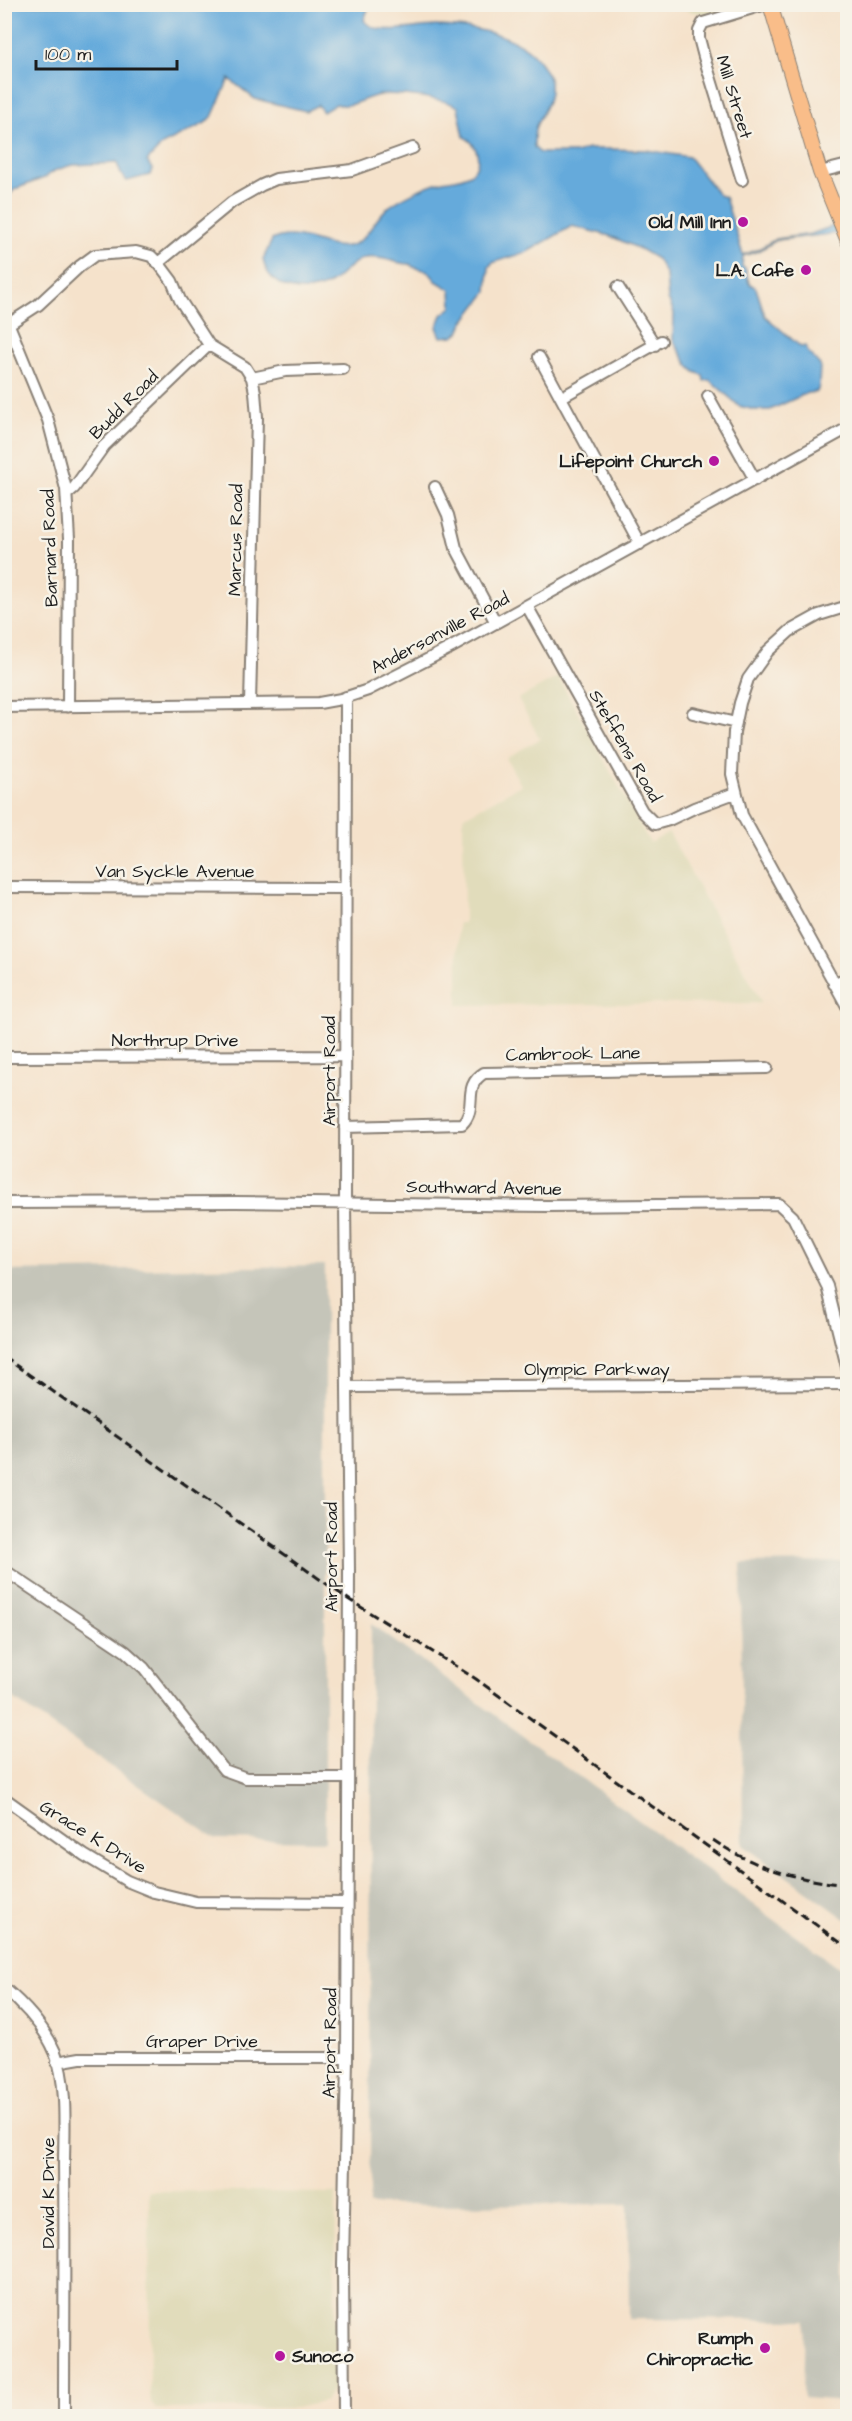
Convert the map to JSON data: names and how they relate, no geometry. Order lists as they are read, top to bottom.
{
  "streets": {
    "street": [
      "Mill Street",
      "Budd Road",
      "Marcus Road",
      "Barnard Road",
      "Andersonville Road",
      "Steffens Road",
      "Van Syckle Avenue",
      "Northrup Drive",
      "Cambrook Lane",
      "Airport Road",
      "Southward Avenue",
      "Olympic Parkway",
      "Grace K Drive",
      "Graper Drive",
      "David K Drive"
    ]
  },
  "crossings": [
    ["Budd Road", "Barnard Road"],
    ["Marcus Road", "Andersonville Road"],
    ["Barnard Road", "Andersonville Road"],
    ["Andersonville Road", "Steffens Road"],
    ["Andersonville Road", "Airport Road"],
    ["Van Syckle Avenue", "Airport Road"],
    ["Northrup Drive", "Airport Road"],
    ["Cambrook Lane", "Airport Road"],
    ["Airport Road", "Southward Avenue"],
    ["Airport Road", "Olympic Parkway"],
    ["Airport Road", "Grace K Drive"],
    ["Airport Road", "Graper Drive"],
    ["Graper Drive", "David K Drive"]
  ],
  "places": [
    "Old Mill Inn",
    "L.A. Cafe",
    "Lifepoint Church",
    "Rumph Chiropractic",
    "Sunoco"
  ],
  "scale_bar": "100 m"
}
